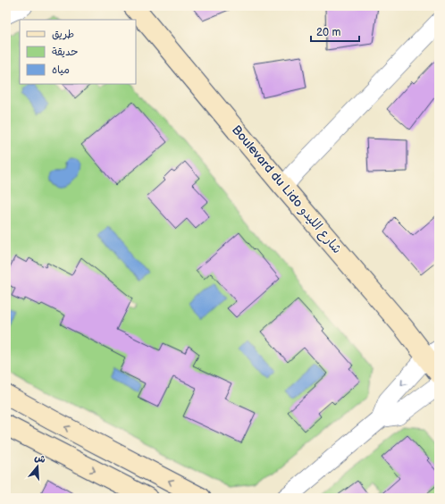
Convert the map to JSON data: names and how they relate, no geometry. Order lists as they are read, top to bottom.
{
  "streets": {
    "main road": ["Boulevard du Lido شارع الليدو"]
  },
  "legend": ["طريق", "حديقة", "مياه"],
  "scale_bar": "20 m",
  "north": "top"
}
